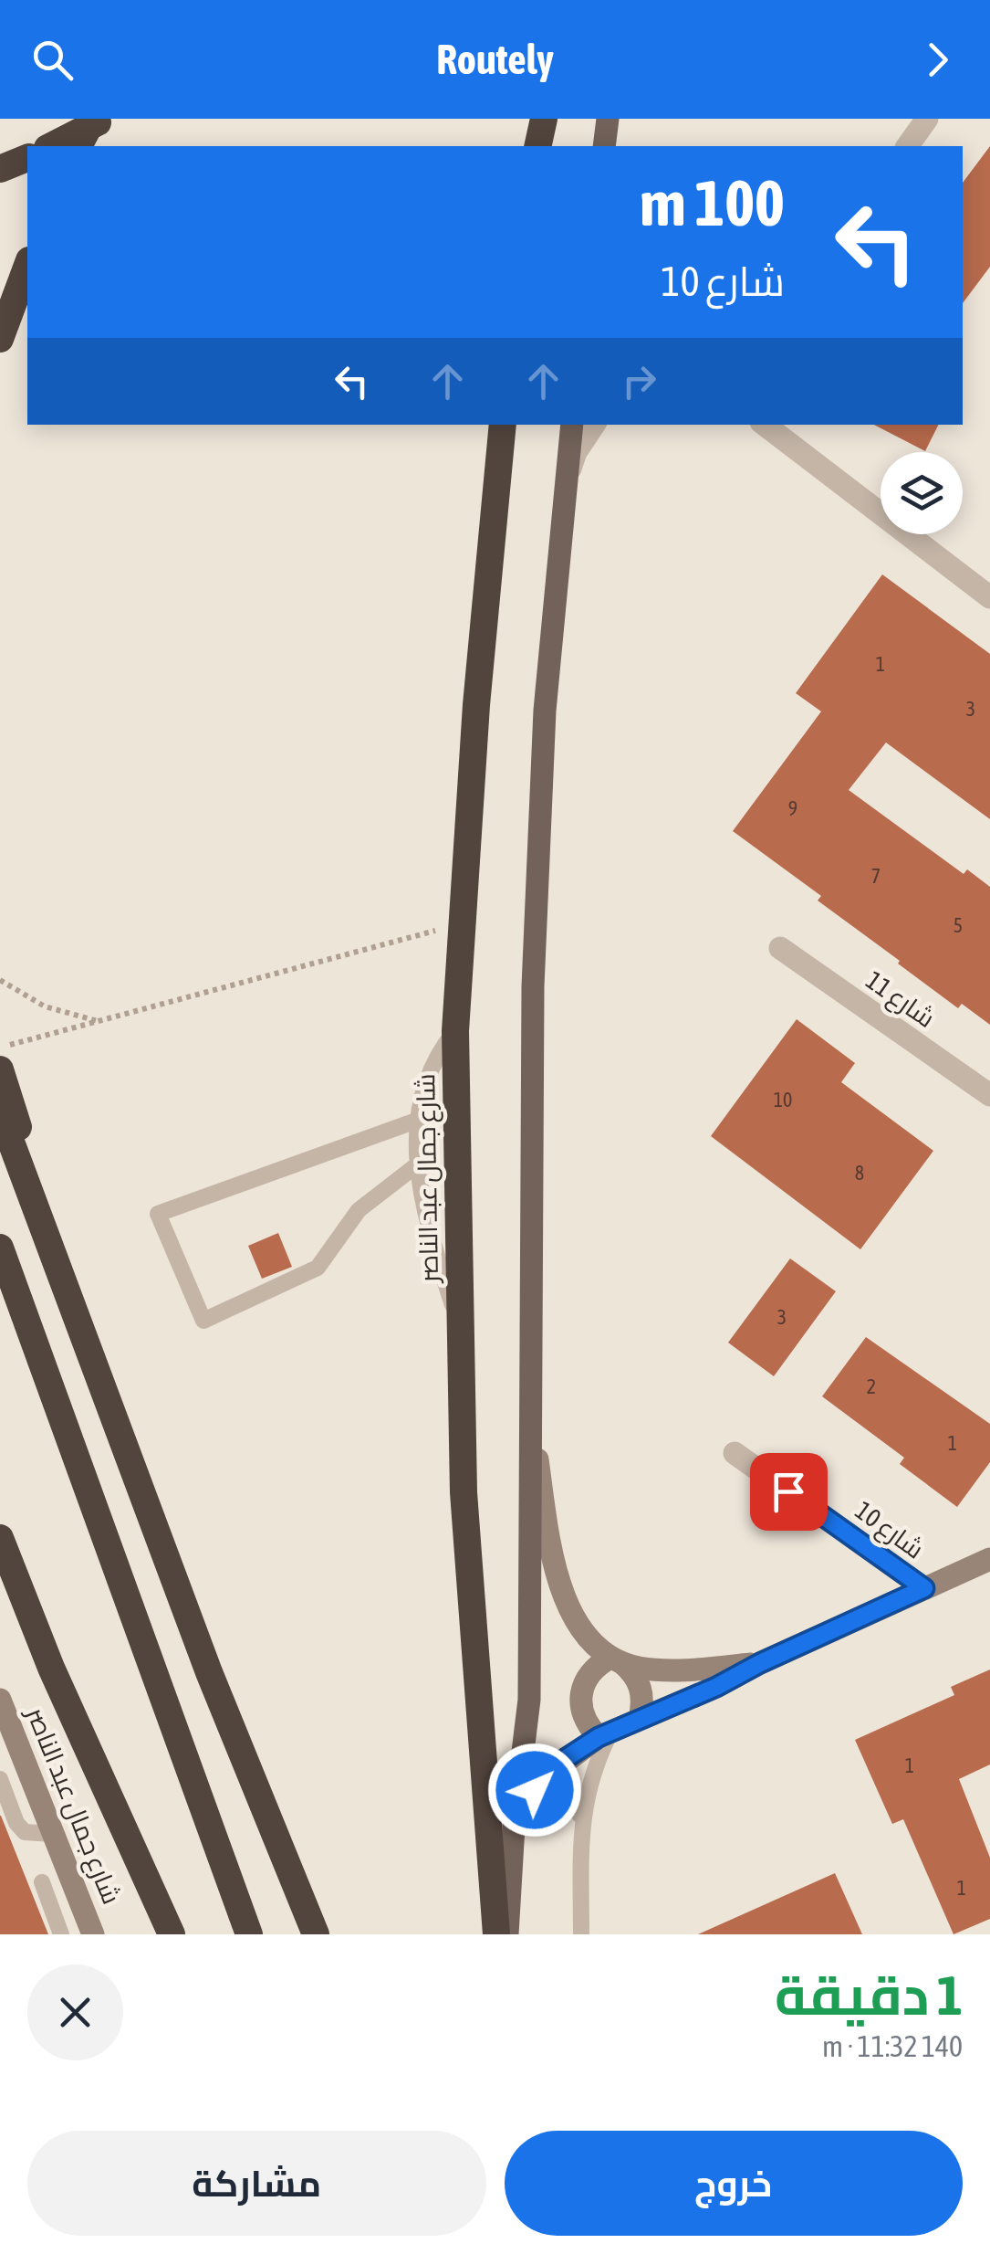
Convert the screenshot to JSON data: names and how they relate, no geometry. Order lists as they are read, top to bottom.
{
  "streets": {
    "highway": ["شارع جمال عبد الناصر"],
    "street": ["شارع 11", "شارع 10"]
  },
  "house_numbers": [
    "1",
    "3",
    "9",
    "7",
    "5",
    "10",
    "8",
    "3",
    "2",
    "1",
    "1",
    "1"
  ],
  "page": {
    "header": "Routely",
    "turn": ["100 m", "شارع 10"],
    "heading": ["1 دقيقة", "140 m · 11:32"],
    "buttons": ["خروج", "مشاركة"]
  }
}
